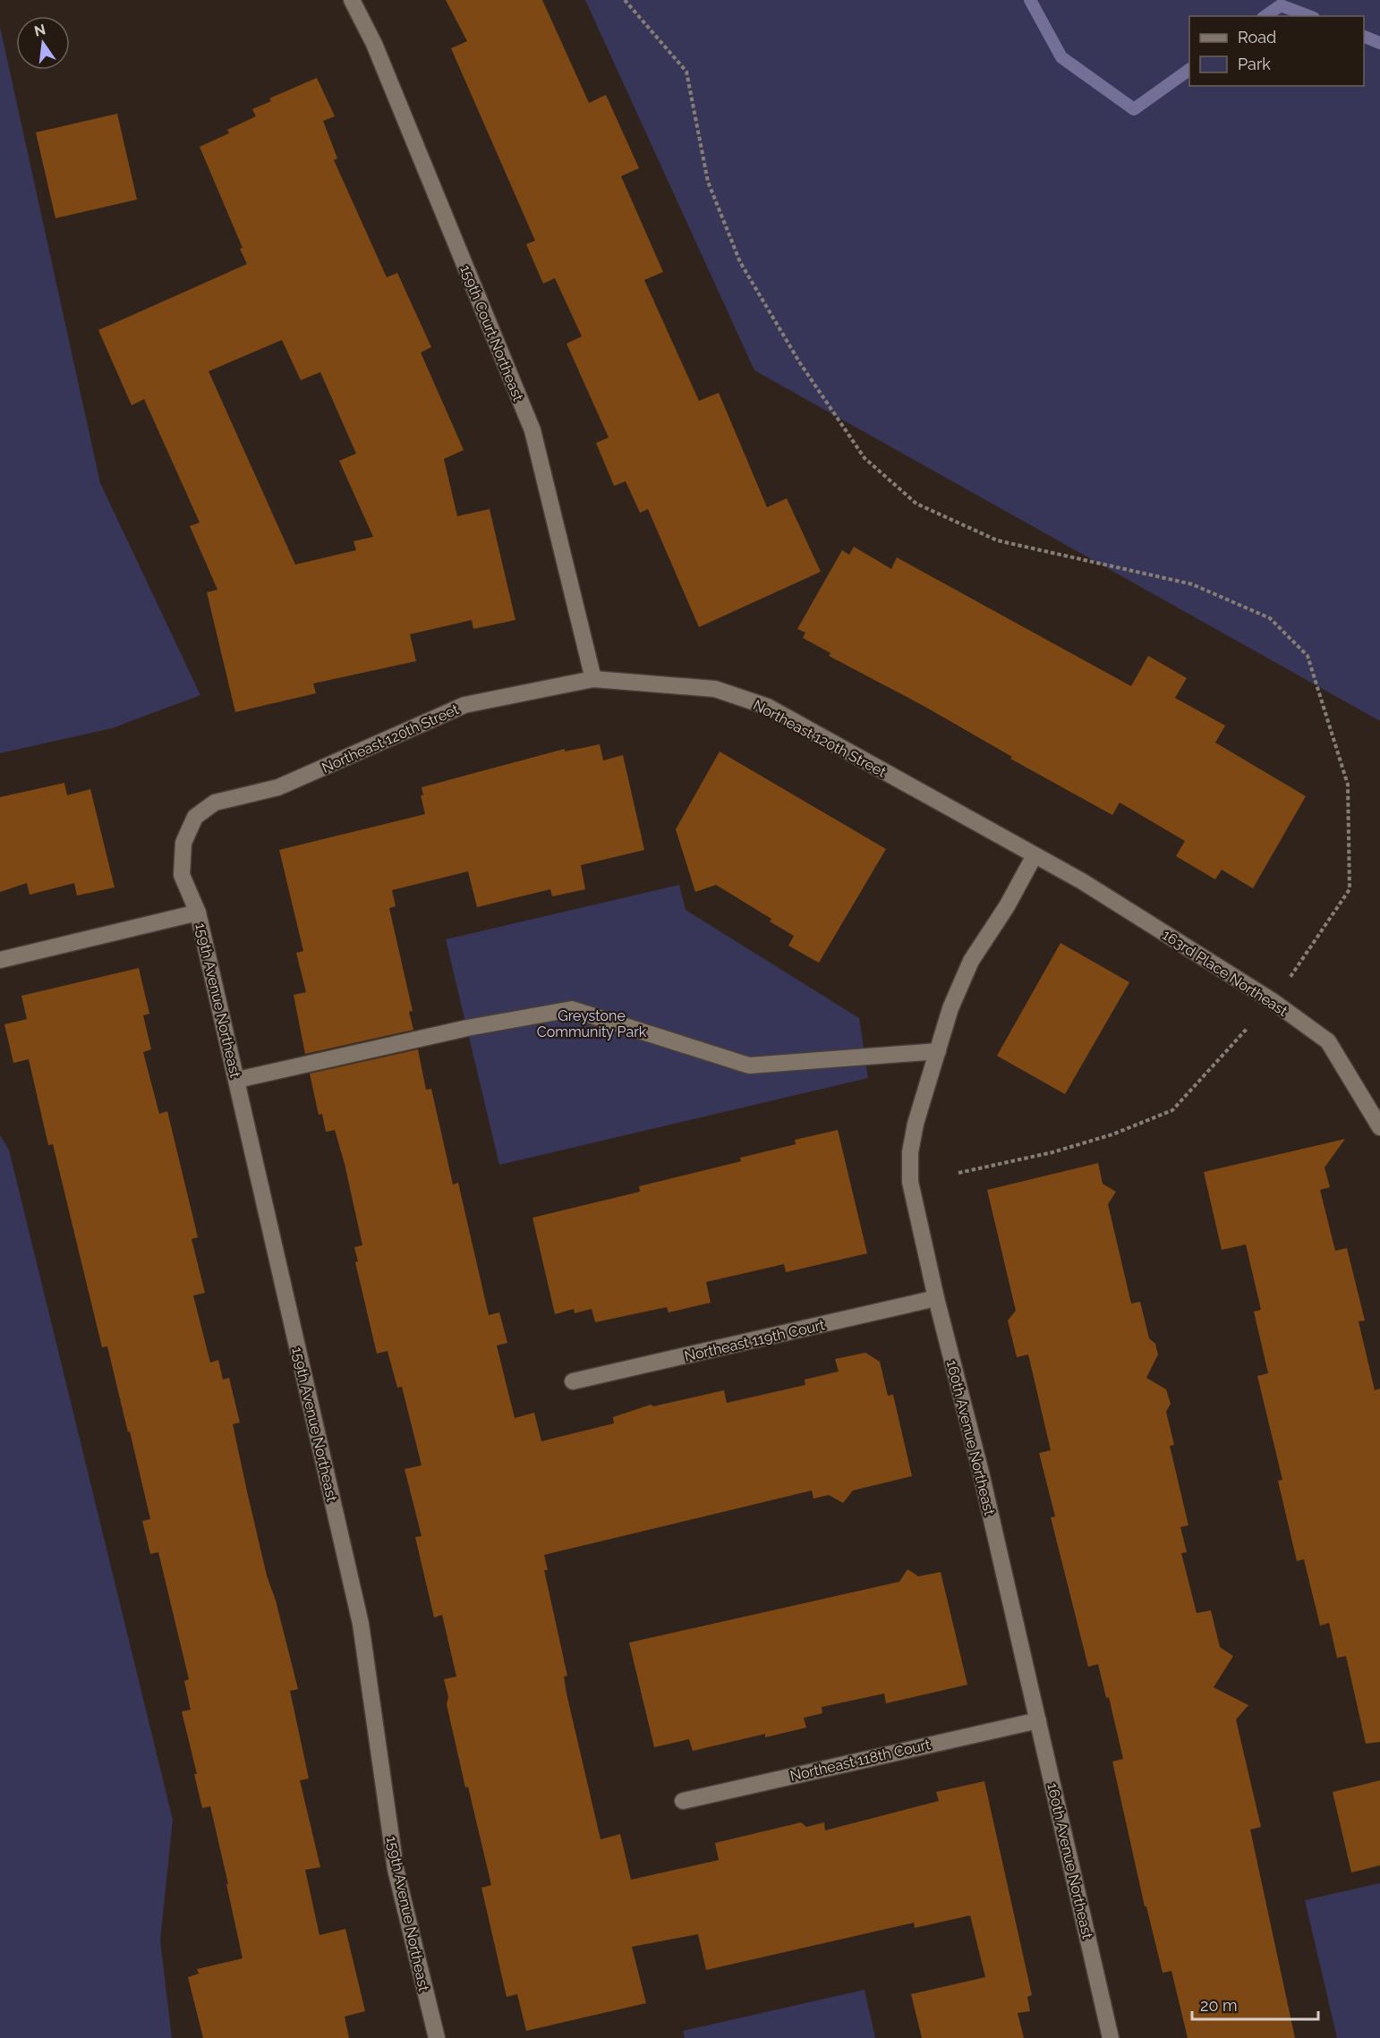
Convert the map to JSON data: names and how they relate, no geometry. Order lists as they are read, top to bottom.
{
  "streets": {
    "street": [
      "159th Court Northeast",
      "Northeast 120th Street",
      "163rd Place Northeast",
      "159th Avenue Northeast",
      "Northeast 119th Court",
      "160th Avenue Northeast",
      "Northeast 118th Court"
    ]
  },
  "crossings": [
    ["159th Court Northeast", "Northeast 120th Street"],
    ["Northeast 120th Street", "163rd Place Northeast"],
    ["Northeast 120th Street", "159th Avenue Northeast"],
    ["Northeast 120th Street", "160th Avenue Northeast"],
    ["163rd Place Northeast", "160th Avenue Northeast"],
    ["Northeast 119th Court", "160th Avenue Northeast"],
    ["160th Avenue Northeast", "Northeast 118th Court"]
  ],
  "parks": ["Greystone Community Park"],
  "legend": ["Road", "Park"],
  "scale_bar": "20 m",
  "north": "top"
}
